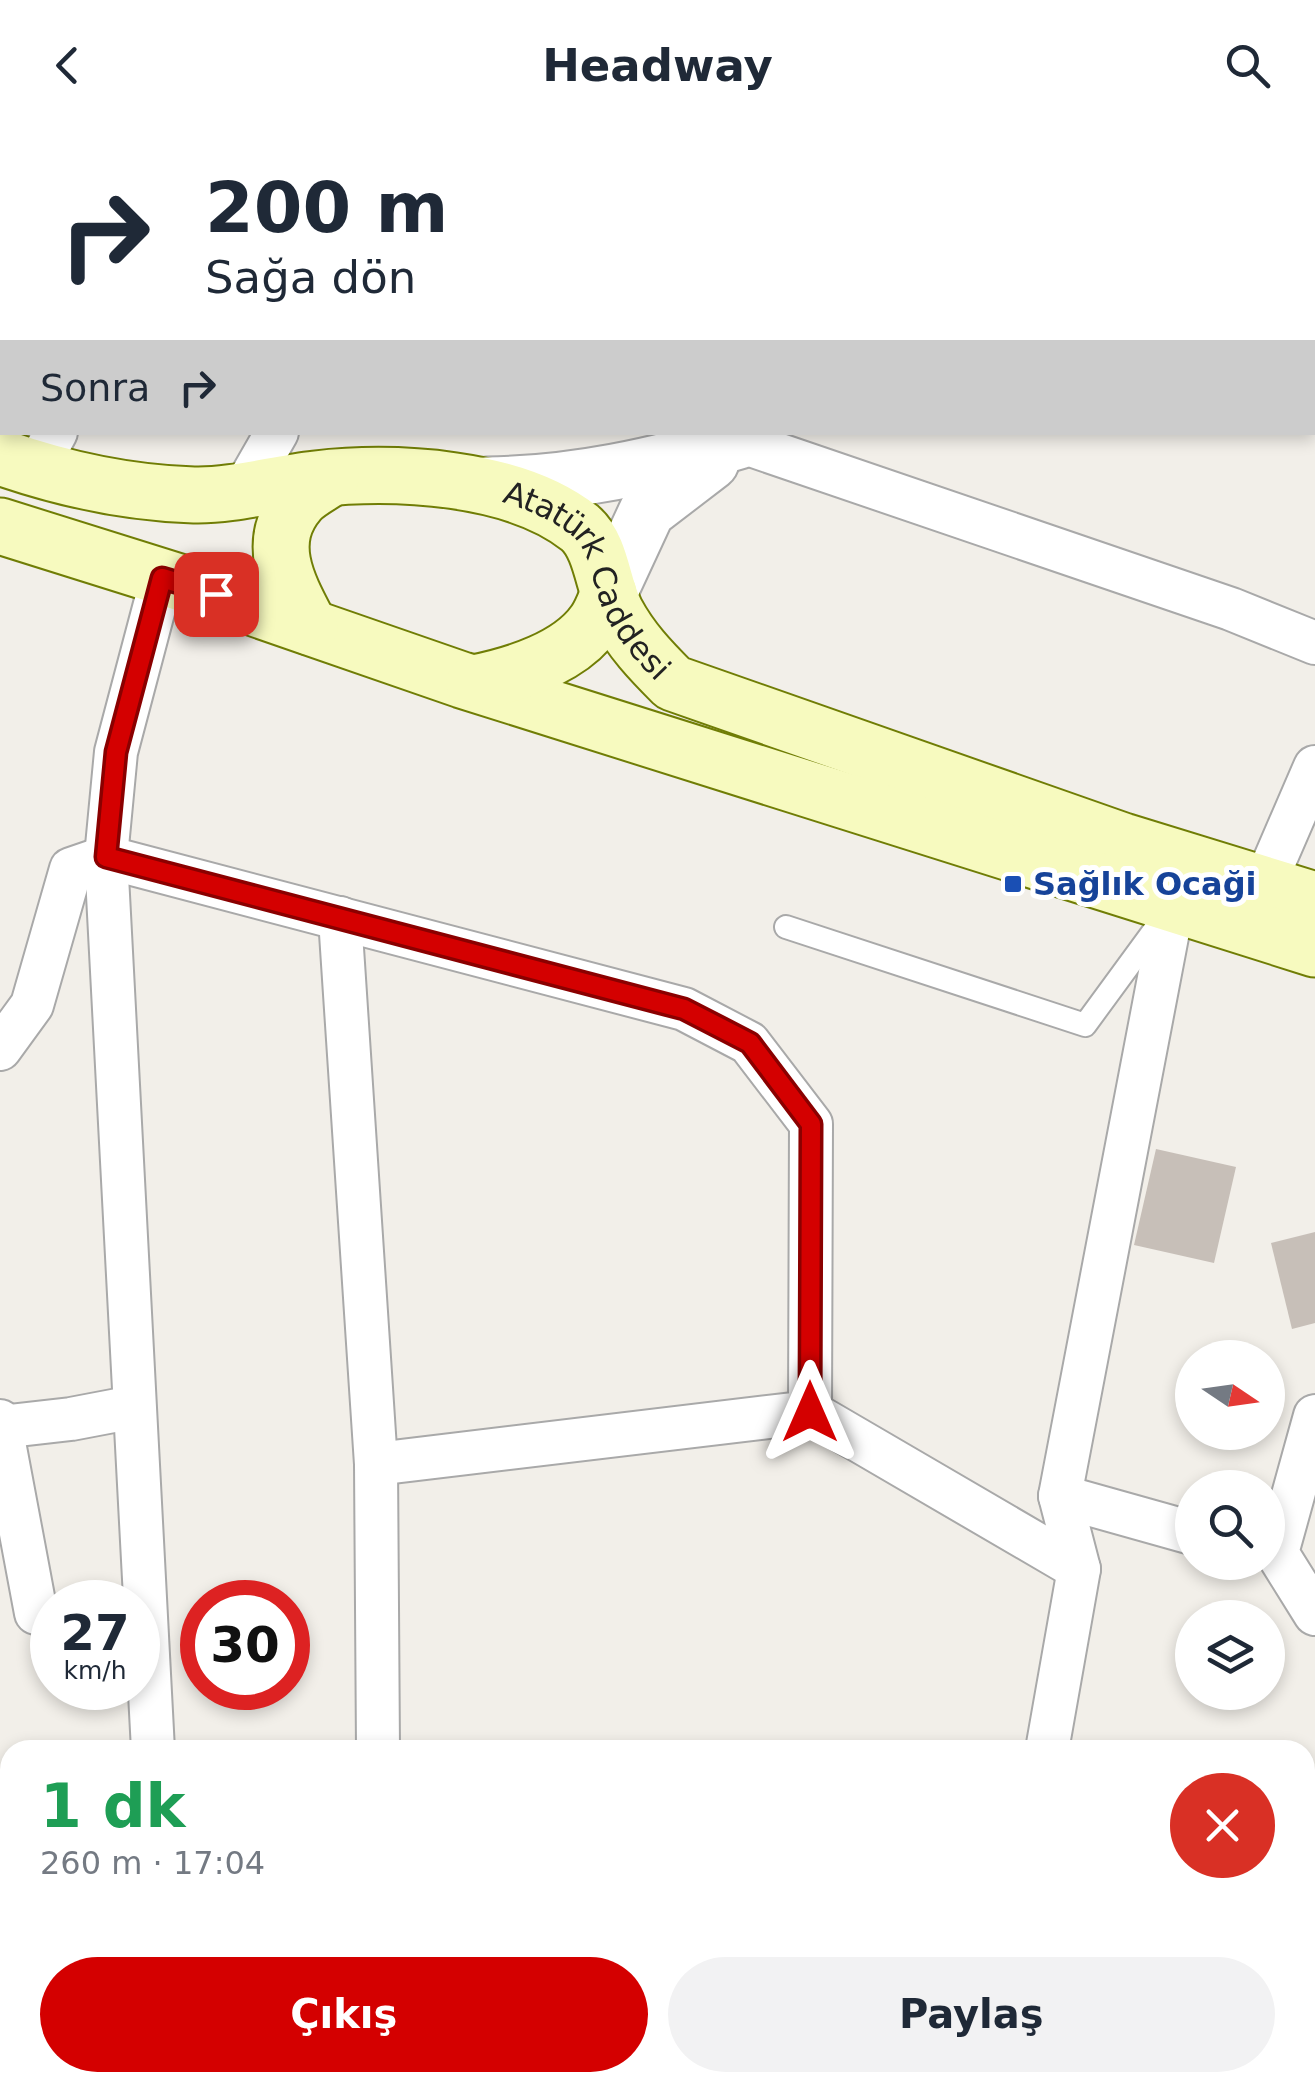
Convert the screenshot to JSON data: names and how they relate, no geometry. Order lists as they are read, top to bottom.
{
  "streets": {
    "main road": ["Atatürk Caddesi"]
  },
  "places": {
    "transit": ["Sağlık Ocaği"]
  },
  "north": "right",
  "page": {
    "header": "Headway",
    "turn": ["200 m", "Sağa dön"],
    "then": "Sonra",
    "speed": "27 km/h",
    "limit": "30",
    "heading": ["1 dk", "260 m · 17:04"],
    "buttons": ["Çıkış", "Paylaş"]
  }
}
